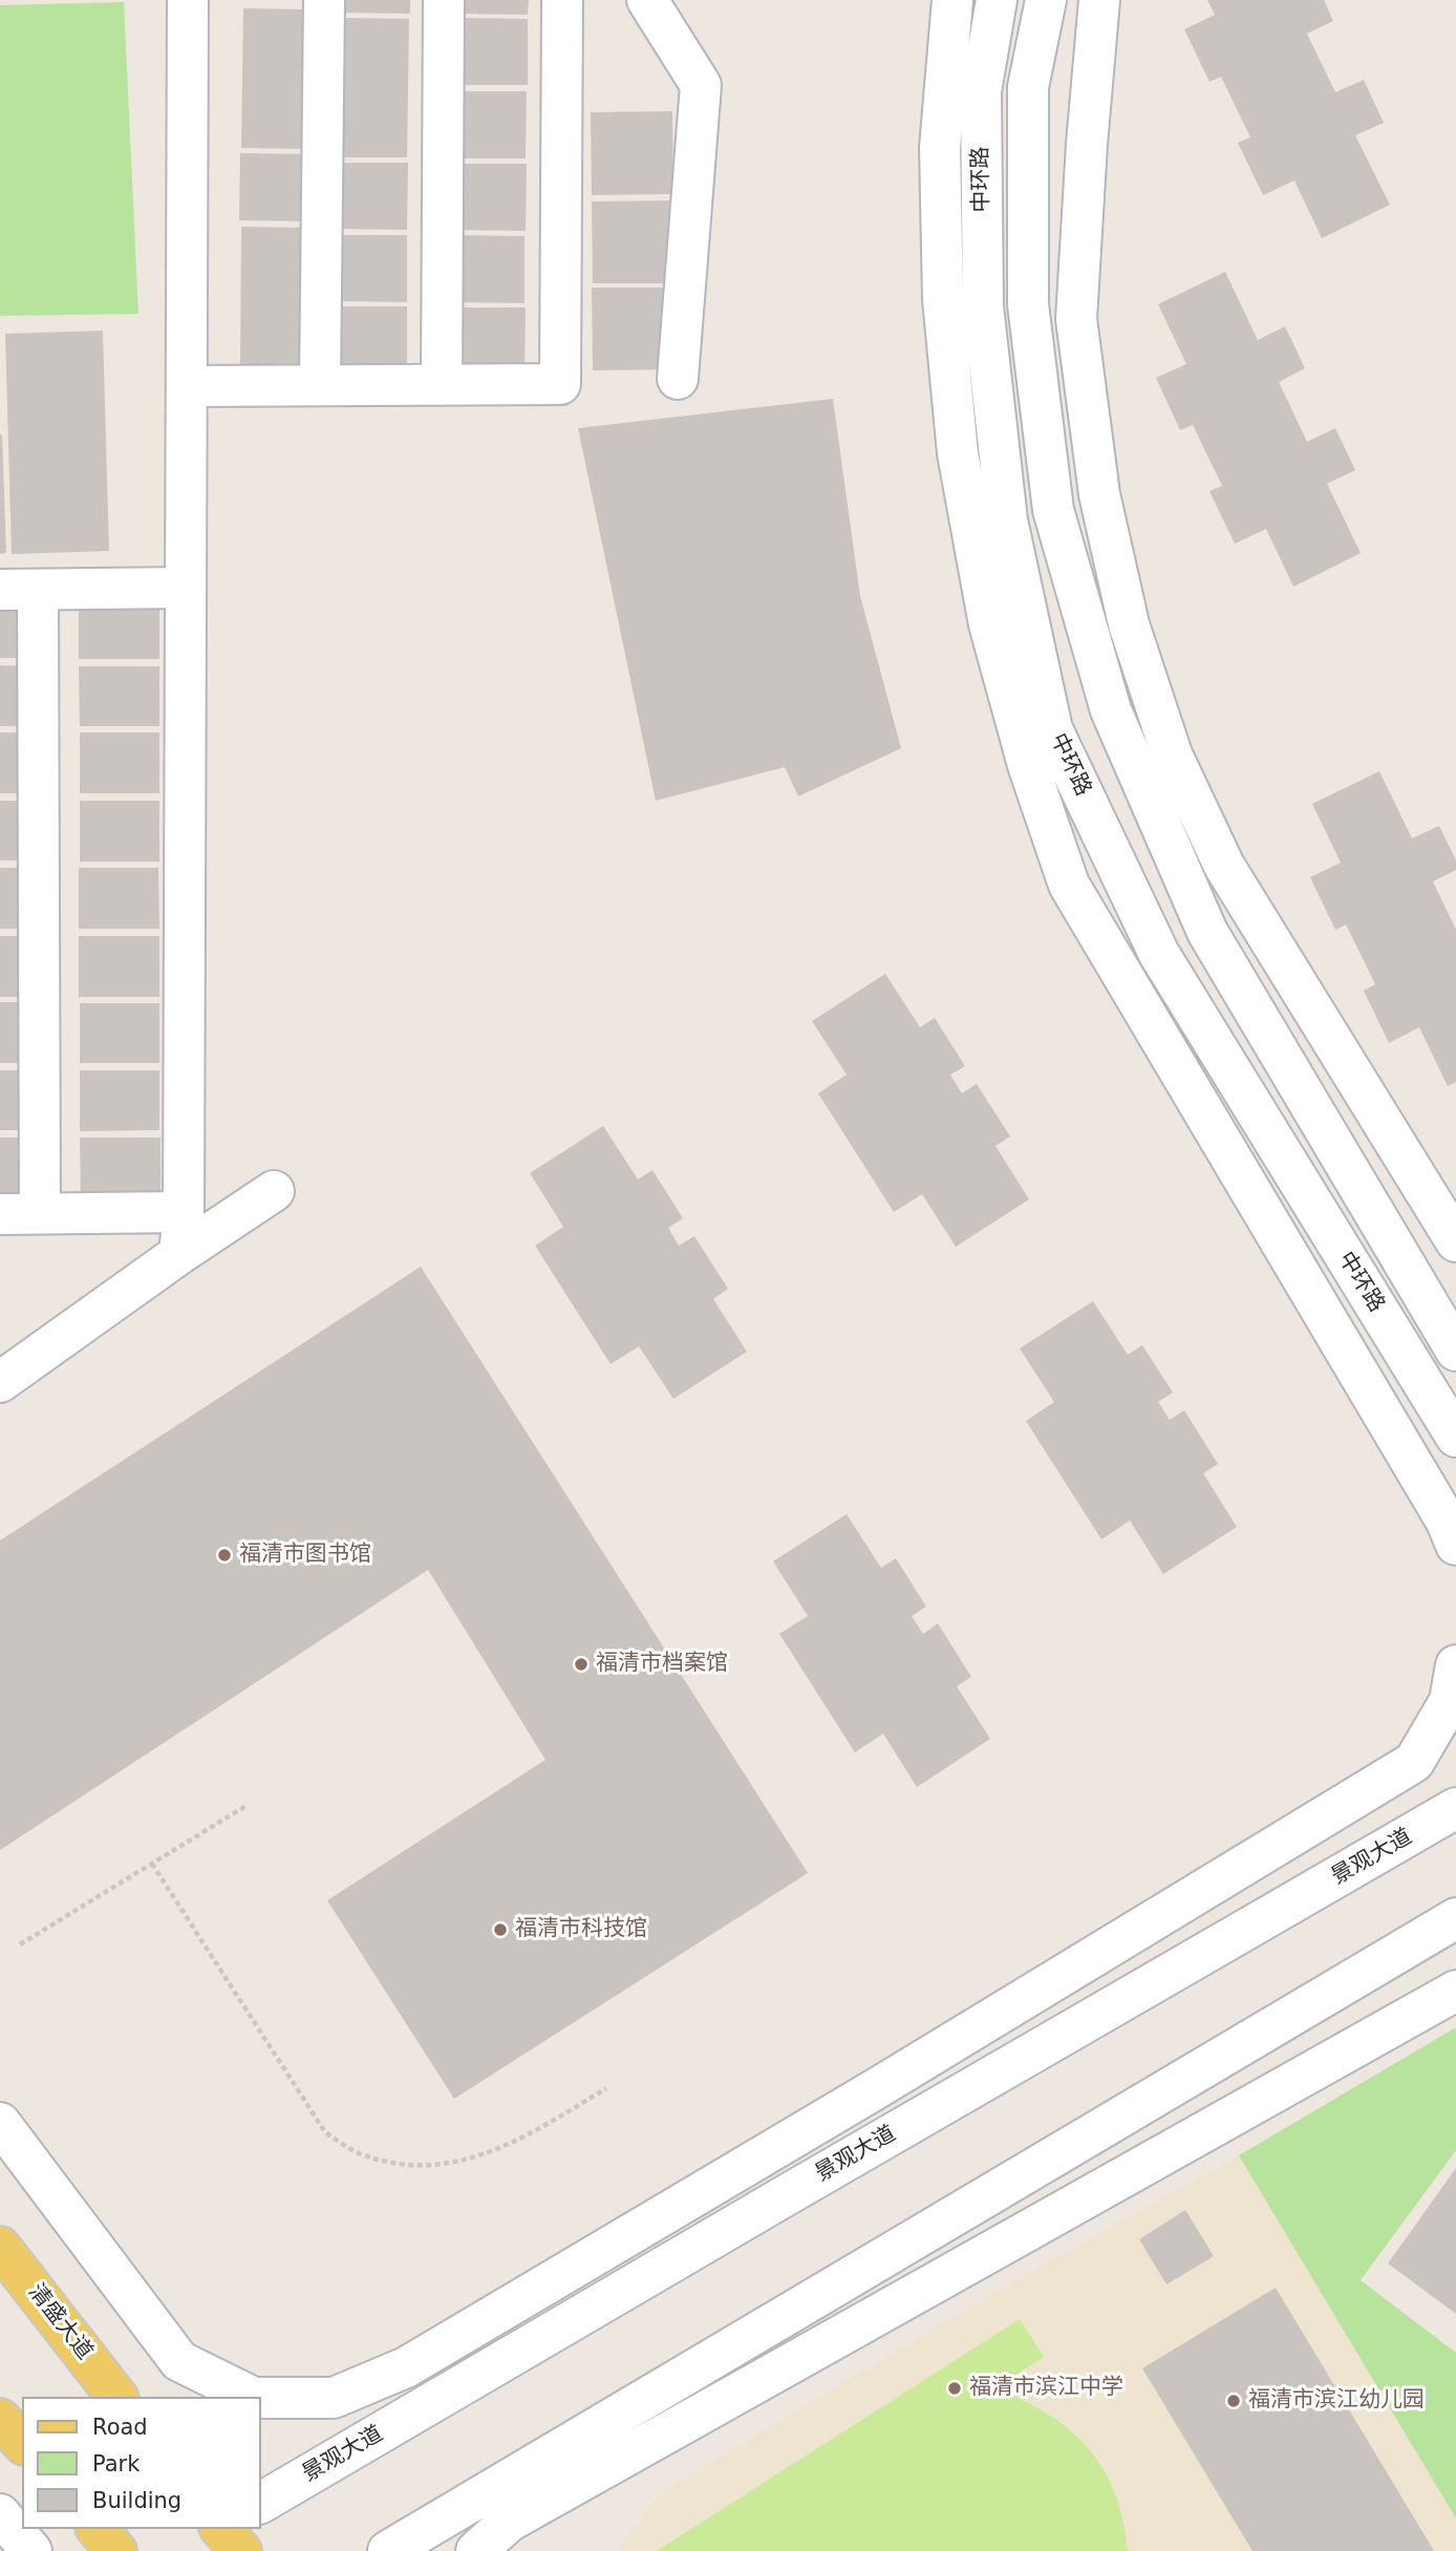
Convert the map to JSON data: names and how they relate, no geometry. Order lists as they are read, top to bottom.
{
  "streets": {
    "main road": ["清盛大道"],
    "street": ["中环路", "景观大道"]
  },
  "places": [
    "福清市图书馆",
    "福清市档案馆",
    "福清市科技馆",
    "福清市滨江中学",
    "福清市滨江幼儿园"
  ],
  "legend": ["Road", "Park", "Building"]
}
